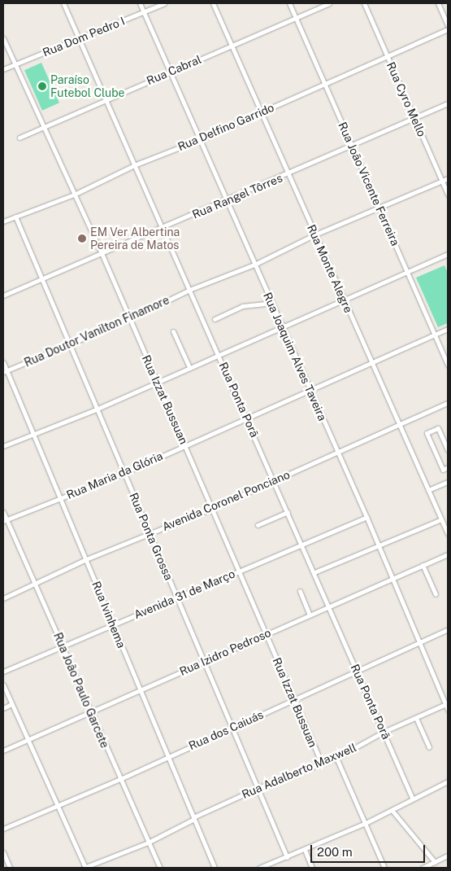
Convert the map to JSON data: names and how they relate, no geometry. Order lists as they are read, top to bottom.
{
  "streets": {
    "street": [
      "Rua Dom Pedro I",
      "Rua Cabral",
      "Rua Cyro Mello",
      "Rua Delfino Garrido",
      "Rua João Vicente Ferreira",
      "Rua Rangel Tôrres",
      "Rua Monte Alegre",
      "Rua Doutor Vanilton Finamore",
      "Rua Joaquim Alves Taveira",
      "Rua Izzat Bussuan",
      "Rua Ponta Porã",
      "Rua Maria da Glória",
      "Avenida Coronel Ponciano",
      "Rua Ponta Grossa",
      "Avenida 31 de Março",
      "Rua Ivinhema",
      "Rua Izidro Pedroso",
      "Rua João Paulo Garcete",
      "Rua dos Caiuás",
      "Rua Adalberto Maxwell"
    ]
  },
  "crossings": [
    ["Rua Dom Pedro I", "Rua Joaquim Alves Taveira"],
    ["Rua Dom Pedro I", "Rua Izzat Bussuan"],
    ["Rua Dom Pedro I", "Rua Ponta Porã"],
    ["Rua Cabral", "Rua João Vicente Ferreira"],
    ["Rua Cabral", "Rua Monte Alegre"],
    ["Rua Cabral", "Rua Joaquim Alves Taveira"],
    ["Rua Cabral", "Rua Izzat Bussuan"],
    ["Rua Cabral", "Rua Ponta Porã"],
    ["Rua Cyro Mello", "Rua Delfino Garrido"],
    ["Rua Cyro Mello", "Rua Rangel Tôrres"],
    ["Rua Cyro Mello", "Rua Doutor Vanilton Finamore"],
    ["Rua Delfino Garrido", "Rua João Vicente Ferreira"],
    ["Rua Delfino Garrido", "Rua Monte Alegre"],
    ["Rua Delfino Garrido", "Rua Joaquim Alves Taveira"],
    ["Rua Delfino Garrido", "Rua Izzat Bussuan"],
    ["Rua Delfino Garrido", "Rua Ponta Porã"],
    ["Rua Delfino Garrido", "Rua Ponta Grossa"],
    ["Rua João Vicente Ferreira", "Rua Rangel Tôrres"],
    ["Rua João Vicente Ferreira", "Rua Doutor Vanilton Finamore"],
    ["Rua João Vicente Ferreira", "Rua Maria da Glória"],
    ["Rua Rangel Tôrres", "Rua Monte Alegre"],
    ["Rua Rangel Tôrres", "Rua Joaquim Alves Taveira"],
    ["Rua Rangel Tôrres", "Rua Izzat Bussuan"],
    ["Rua Rangel Tôrres", "Rua Ponta Porã"],
    ["Rua Rangel Tôrres", "Rua Ponta Grossa"],
    ["Rua Monte Alegre", "Rua Doutor Vanilton Finamore"],
    ["Rua Monte Alegre", "Rua Maria da Glória"],
    ["Rua Monte Alegre", "Avenida Coronel Ponciano"],
    ["Rua Doutor Vanilton Finamore", "Rua Joaquim Alves Taveira"],
    ["Rua Doutor Vanilton Finamore", "Rua Izzat Bussuan"],
    ["Rua Doutor Vanilton Finamore", "Rua Ponta Porã"],
    ["Rua Doutor Vanilton Finamore", "Rua Ponta Grossa"],
    ["Rua Doutor Vanilton Finamore", "Rua Ivinhema"],
    ["Rua Joaquim Alves Taveira", "Rua Maria da Glória"],
    ["Rua Joaquim Alves Taveira", "Avenida Coronel Ponciano"],
    ["Rua Joaquim Alves Taveira", "Avenida 31 de Março"],
    ["Rua Joaquim Alves Taveira", "Rua Izidro Pedroso"],
    ["Rua Joaquim Alves Taveira", "Rua dos Caiuás"],
    ["Rua Joaquim Alves Taveira", "Rua Adalberto Maxwell"],
    ["Rua Izzat Bussuan", "Rua Maria da Glória"],
    ["Rua Izzat Bussuan", "Avenida Coronel Ponciano"],
    ["Rua Izzat Bussuan", "Avenida 31 de Março"],
    ["Rua Izzat Bussuan", "Rua Izidro Pedroso"],
    ["Rua Izzat Bussuan", "Rua dos Caiuás"],
    ["Rua Izzat Bussuan", "Rua Adalberto Maxwell"],
    ["Rua Ponta Porã", "Rua Maria da Glória"],
    ["Rua Ponta Porã", "Avenida Coronel Ponciano"],
    ["Rua Ponta Porã", "Avenida 31 de Março"],
    ["Rua Ponta Porã", "Rua Izidro Pedroso"],
    ["Rua Ponta Porã", "Rua dos Caiuás"],
    ["Rua Ponta Porã", "Rua Adalberto Maxwell"],
    ["Rua Maria da Glória", "Rua Ponta Grossa"],
    ["Rua Maria da Glória", "Rua Ivinhema"],
    ["Rua Maria da Glória", "Rua João Paulo Garcete"],
    ["Avenida Coronel Ponciano", "Rua Ponta Grossa"],
    ["Avenida Coronel Ponciano", "Rua Ivinhema"],
    ["Avenida Coronel Ponciano", "Rua João Paulo Garcete"],
    ["Rua Ponta Grossa", "Avenida 31 de Março"],
    ["Rua Ponta Grossa", "Rua Izidro Pedroso"],
    ["Rua Ponta Grossa", "Rua dos Caiuás"],
    ["Rua Ponta Grossa", "Rua Adalberto Maxwell"],
    ["Avenida 31 de Março", "Rua Ivinhema"],
    ["Avenida 31 de Março", "Rua João Paulo Garcete"],
    ["Rua Ivinhema", "Rua Izidro Pedroso"],
    ["Rua Ivinhema", "Rua dos Caiuás"],
    ["Rua Ivinhema", "Rua Adalberto Maxwell"],
    ["Rua Izidro Pedroso", "Rua João Paulo Garcete"],
    ["Rua João Paulo Garcete", "Rua dos Caiuás"],
    ["Rua João Paulo Garcete", "Rua Adalberto Maxwell"]
  ],
  "places": ["Paraíso Futebol Clube", "EM Ver Albertina Pereira de Matos"],
  "scale_bar": "200 m"
}
